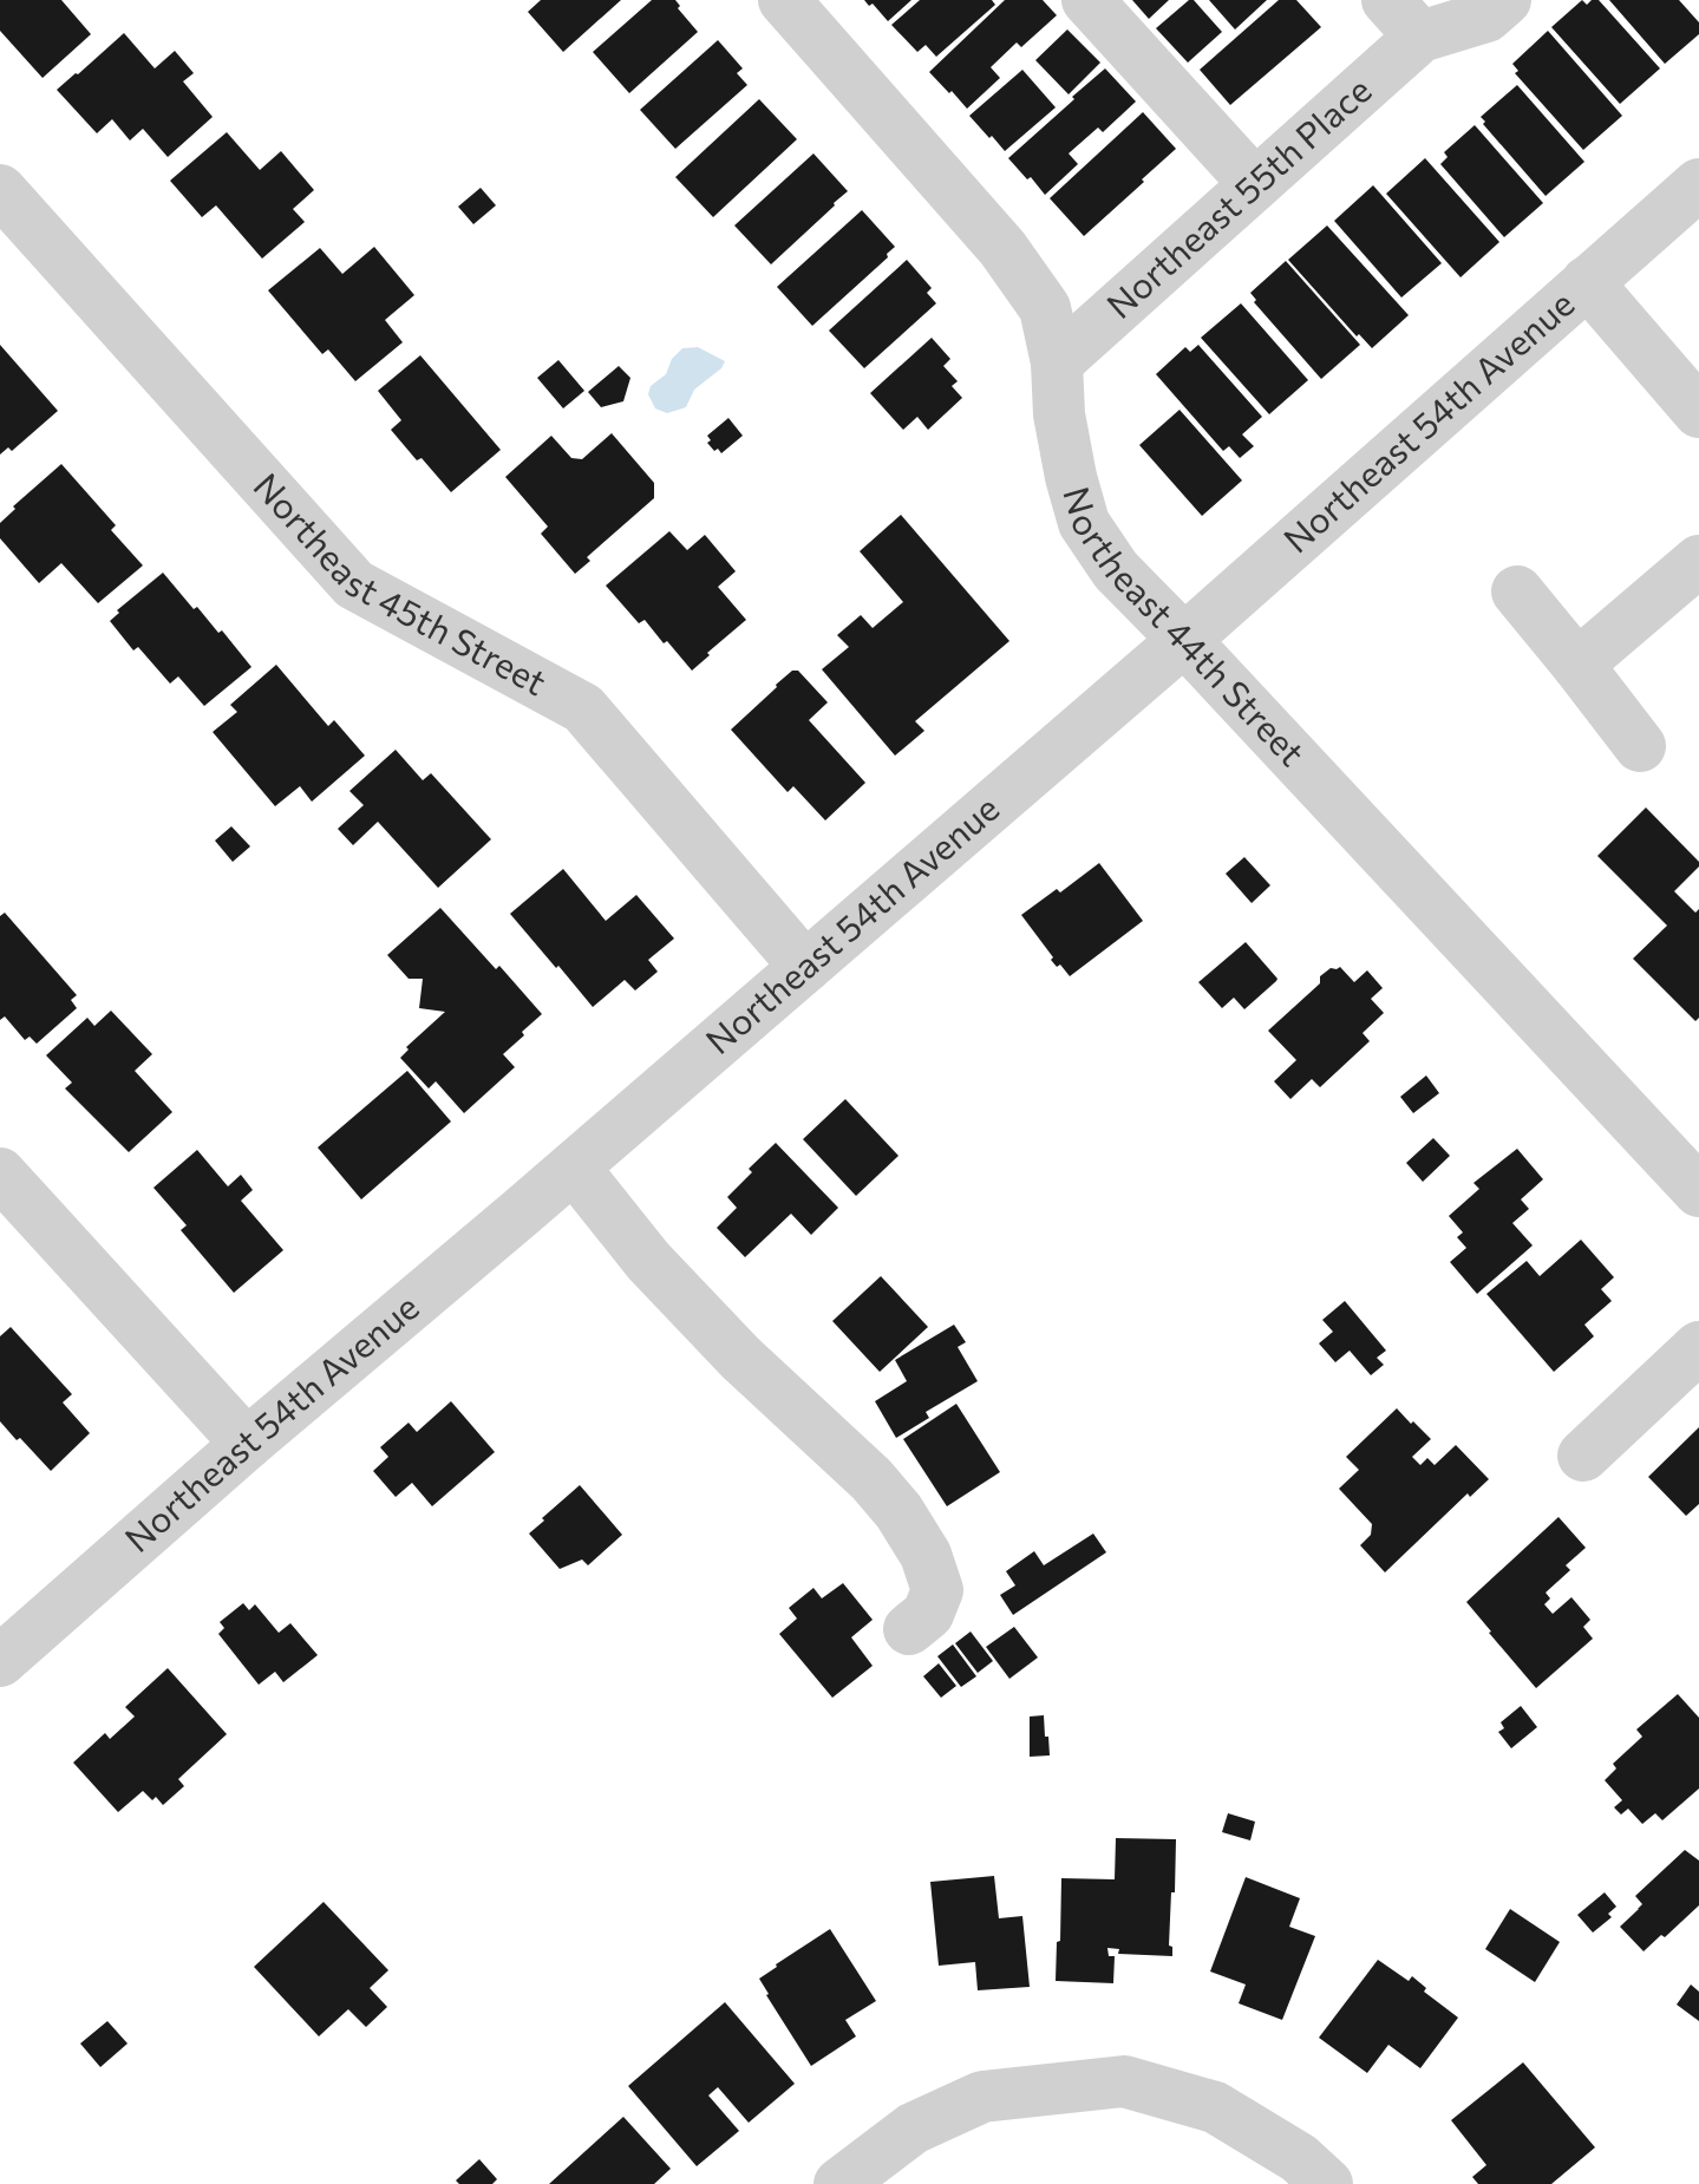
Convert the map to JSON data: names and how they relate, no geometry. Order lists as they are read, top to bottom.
{
  "streets": {
    "street": [
      "Northeast 55th Place",
      "Northeast 54th Avenue",
      "Northeast 45th Street",
      "Northeast 44th Street"
    ]
  },
  "crossings": [
    ["Northeast 55th Place", "Northeast 44th Street"],
    ["Northeast 54th Avenue", "Northeast 45th Street"],
    ["Northeast 54th Avenue", "Northeast 44th Street"]
  ]
}
